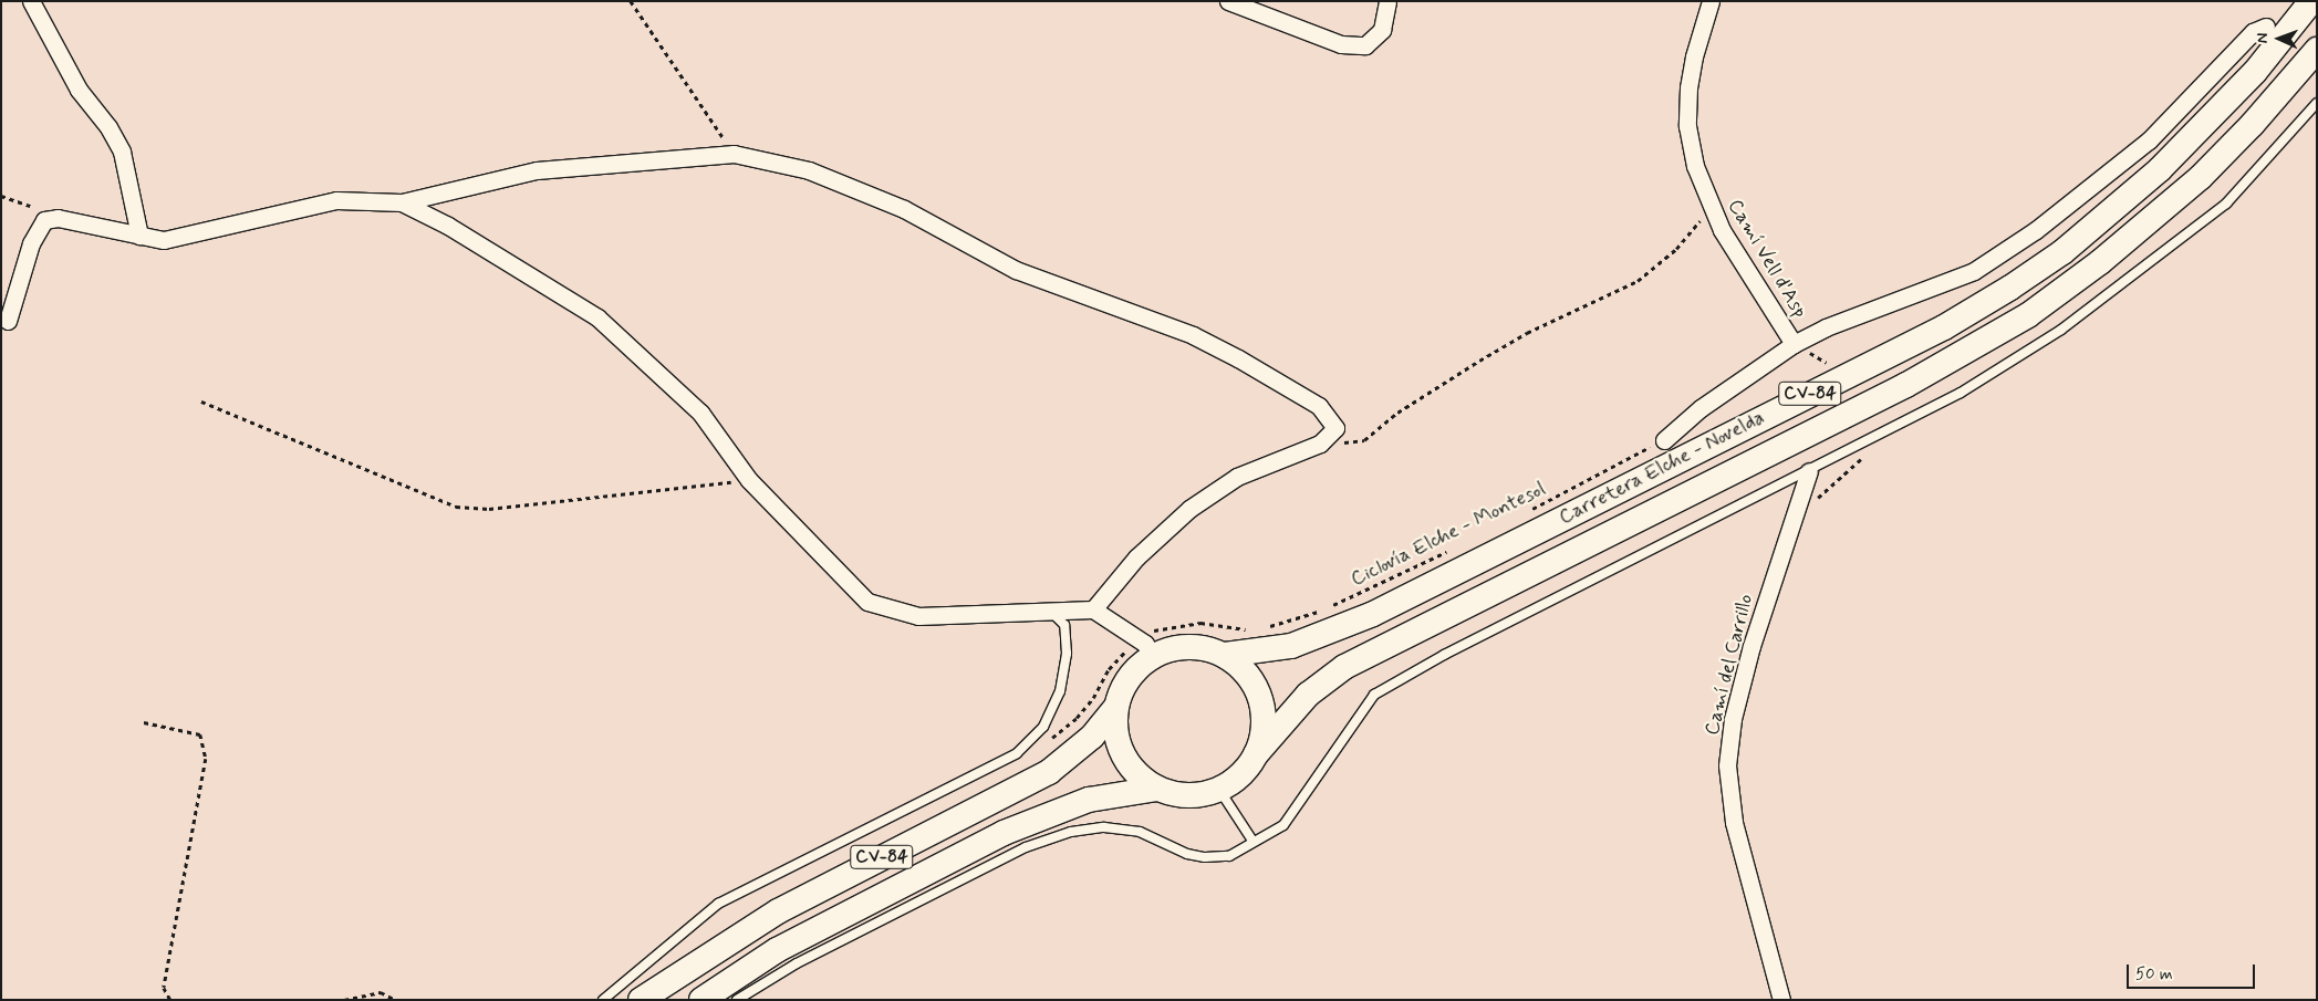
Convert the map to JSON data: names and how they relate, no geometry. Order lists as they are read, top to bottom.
{
  "streets": {
    "main road": ["CV-84", "Carretera Elche - Novelda"],
    "street": ["Camí Vell d'Asp", "Camí del Carrillo"],
    "path": ["Ciclovía Elche - Montesol"]
  },
  "crossings": [
    ["CV-84", "Carretera Elche - Novelda"]
  ],
  "scale_bar": "50 m",
  "north": "left"
}
